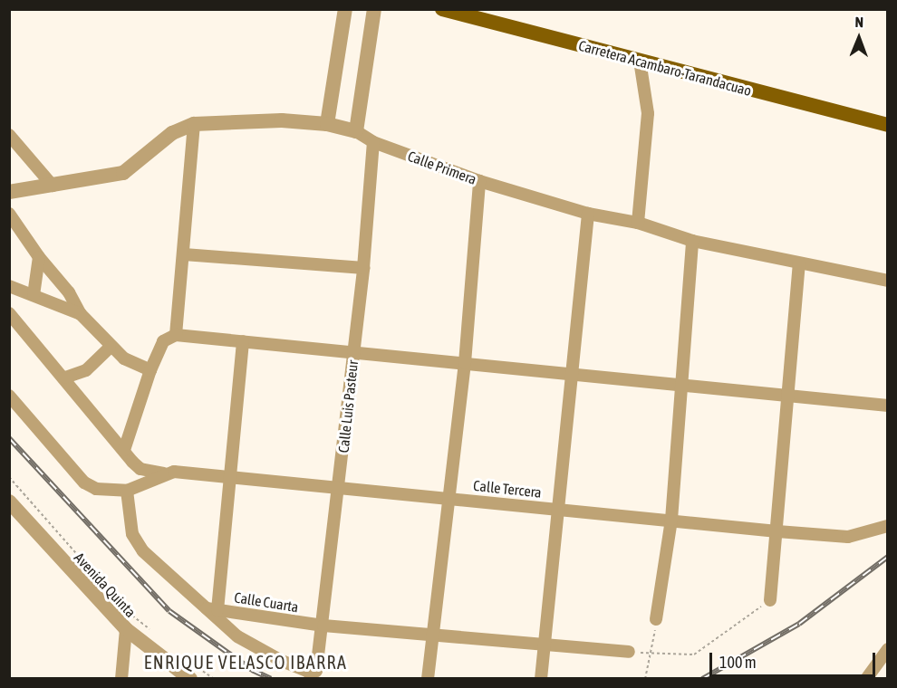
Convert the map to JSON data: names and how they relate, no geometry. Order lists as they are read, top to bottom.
{
  "streets": {
    "main road": ["Carretera Acambaro-Tarandacuao"],
    "street": [
      "Calle Primera",
      "Calle Luis Pasteur",
      "Calle Tercera",
      "Avenida Quinta",
      "Calle Cuarta"
    ]
  },
  "crossings": [
    ["Calle Primera", "Calle Luis Pasteur"],
    ["Calle Luis Pasteur", "Calle Tercera"],
    ["Calle Luis Pasteur", "Calle Cuarta"]
  ],
  "districts": ["ENRIQUE VELASCO IBARRA"],
  "scale_bar": "100 m",
  "north": "top"
}
